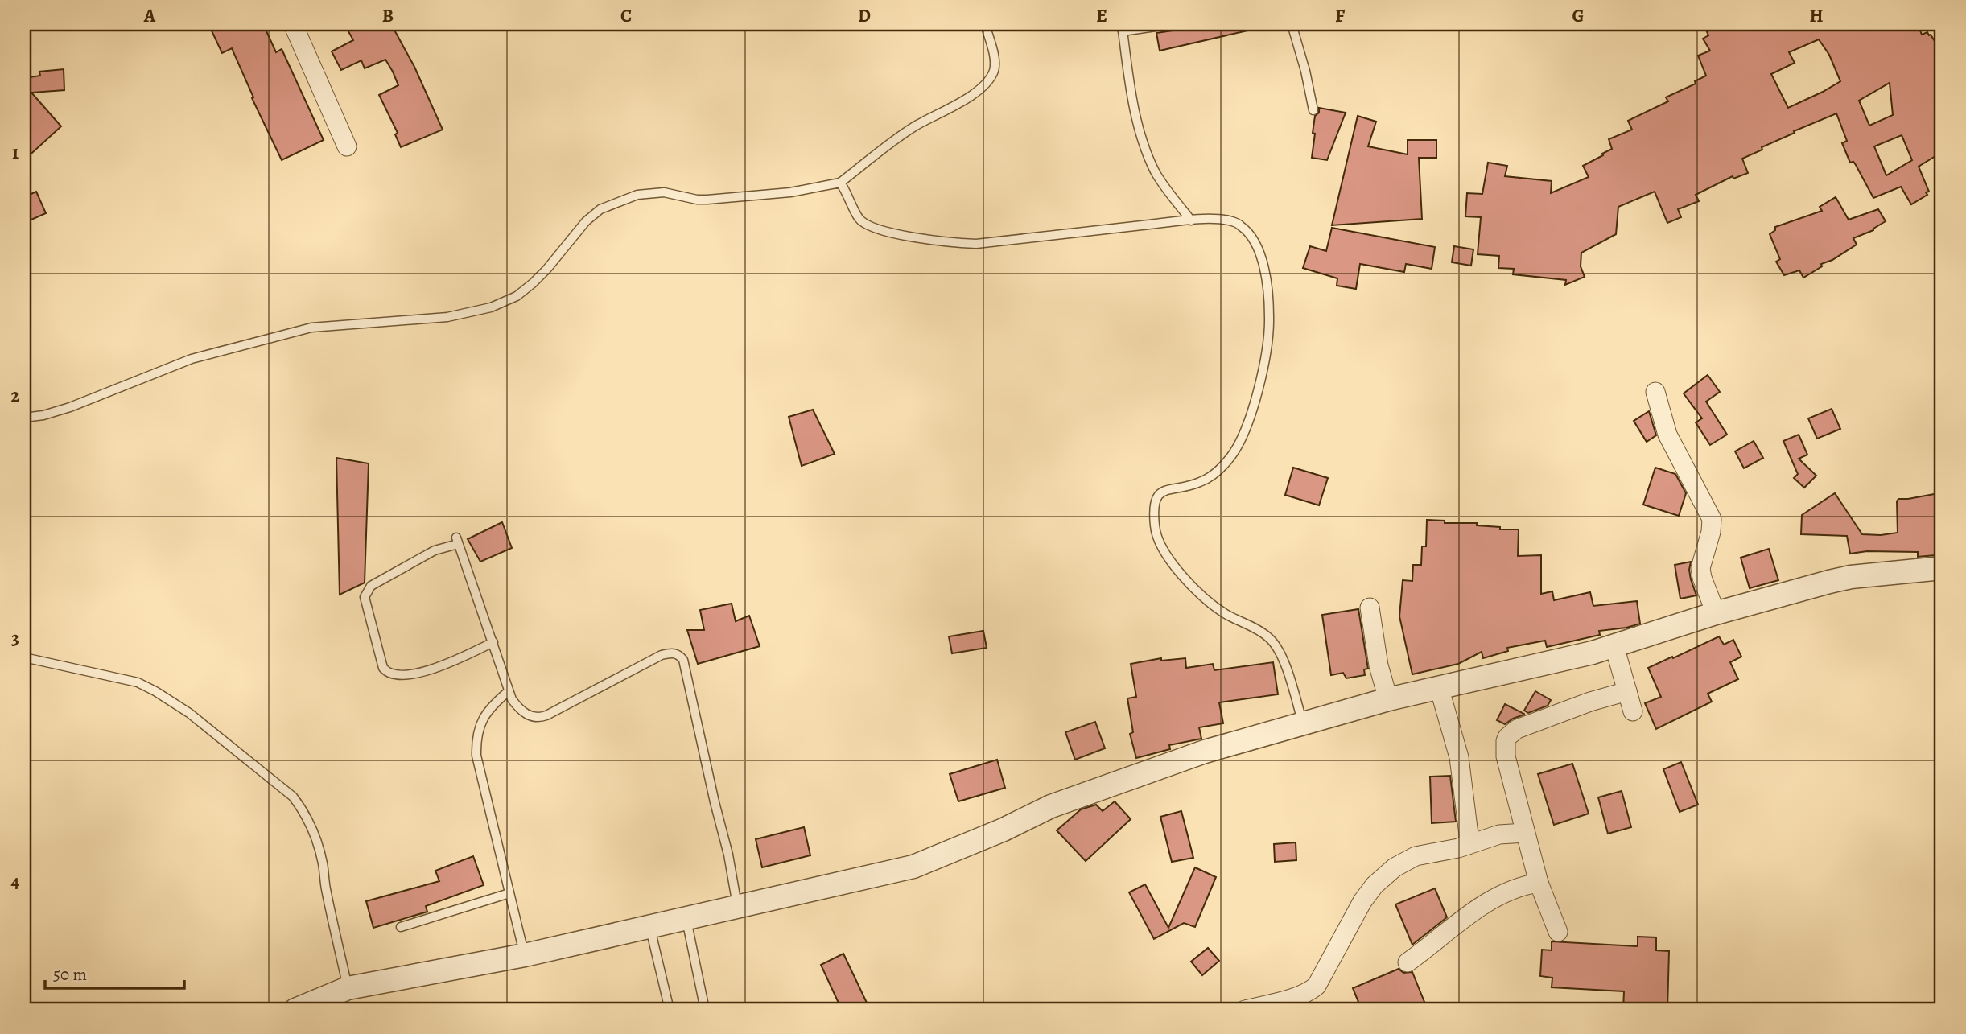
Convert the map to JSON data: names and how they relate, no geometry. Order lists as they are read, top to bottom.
{
  "scale_bar": "50 m",
  "grid": {
    "columns": [
      "A",
      "B",
      "C",
      "D",
      "E",
      "F",
      "G",
      "H"
    ],
    "rows": [
      "1",
      "2",
      "3",
      "4"
    ]
  }
}
